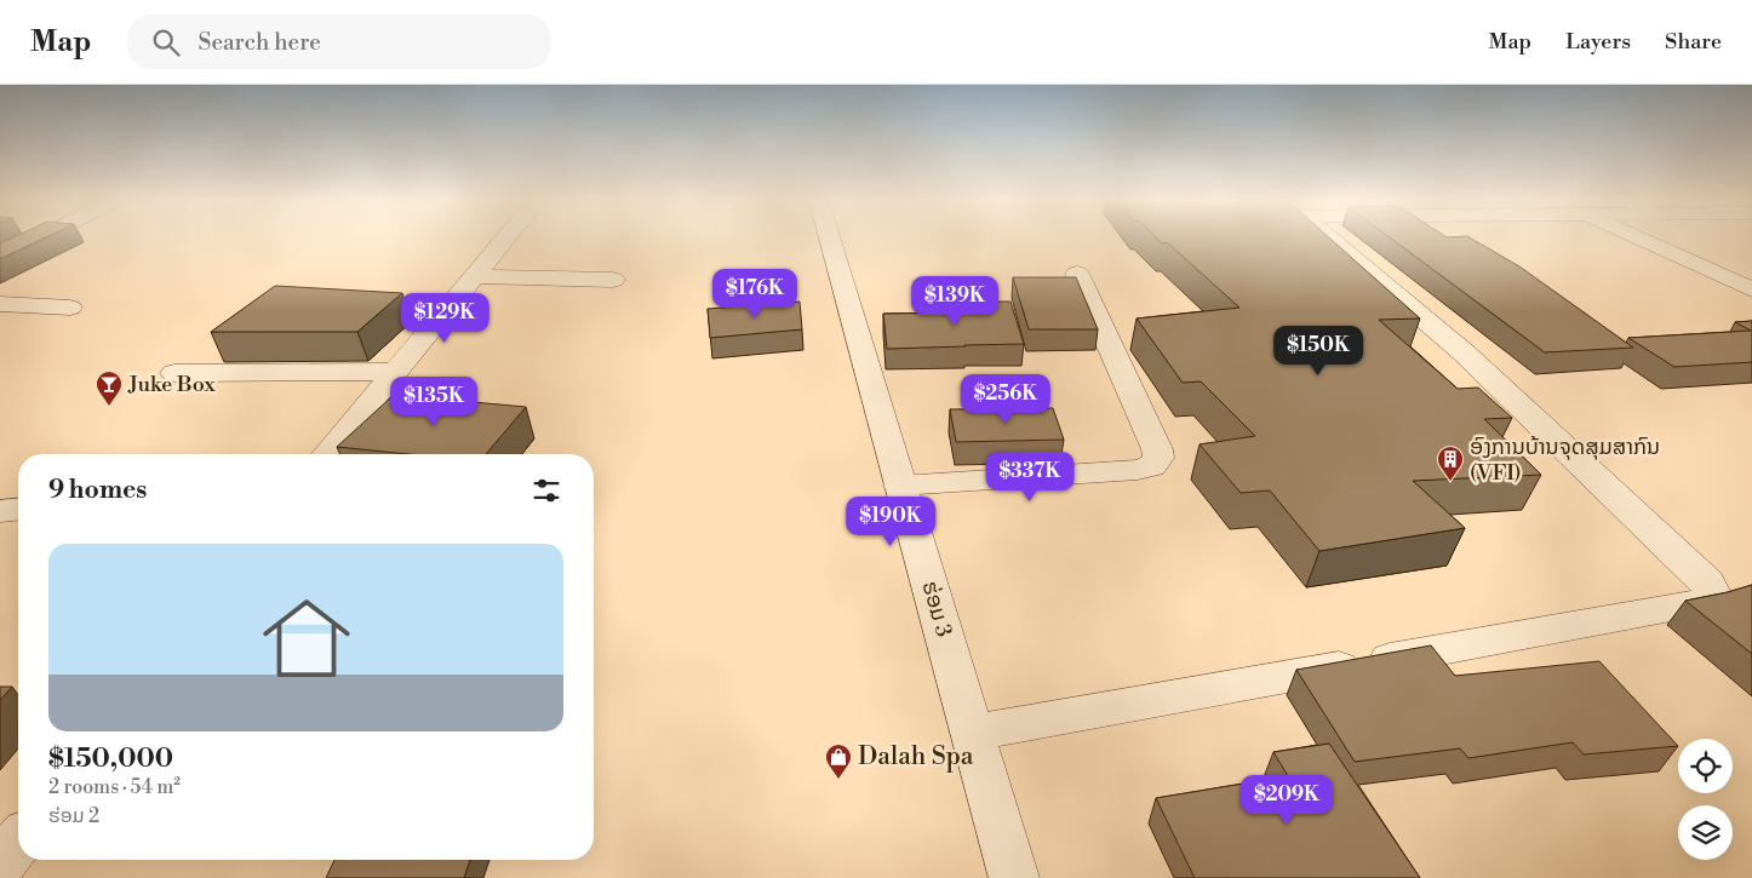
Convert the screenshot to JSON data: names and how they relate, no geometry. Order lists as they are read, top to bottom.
{
  "streets": {
    "street": ["ຮ່ອມ 3"]
  },
  "places": {
    "bar": ["Juke Box"],
    "building": ["ອົງການບ້ານຈຸດສຸມສາກົນ (VFI)"],
    "shop": ["Dalah Spa"]
  },
  "page": {
    "header": "Map",
    "search": "Search here",
    "nav": ["Map", "Layers", "Share"],
    "price": [
      "$176K",
      "$139K",
      "$129K",
      "$150K",
      "$256K",
      "$135K",
      "$337K",
      "$190K",
      "$209K"
    ],
    "heading": "9 homes",
    "list": [
      {
        "name": "$150,000",
        "note": "2 rooms · 54 m² · ຮ່ອມ 2"
      }
    ]
  }
}
